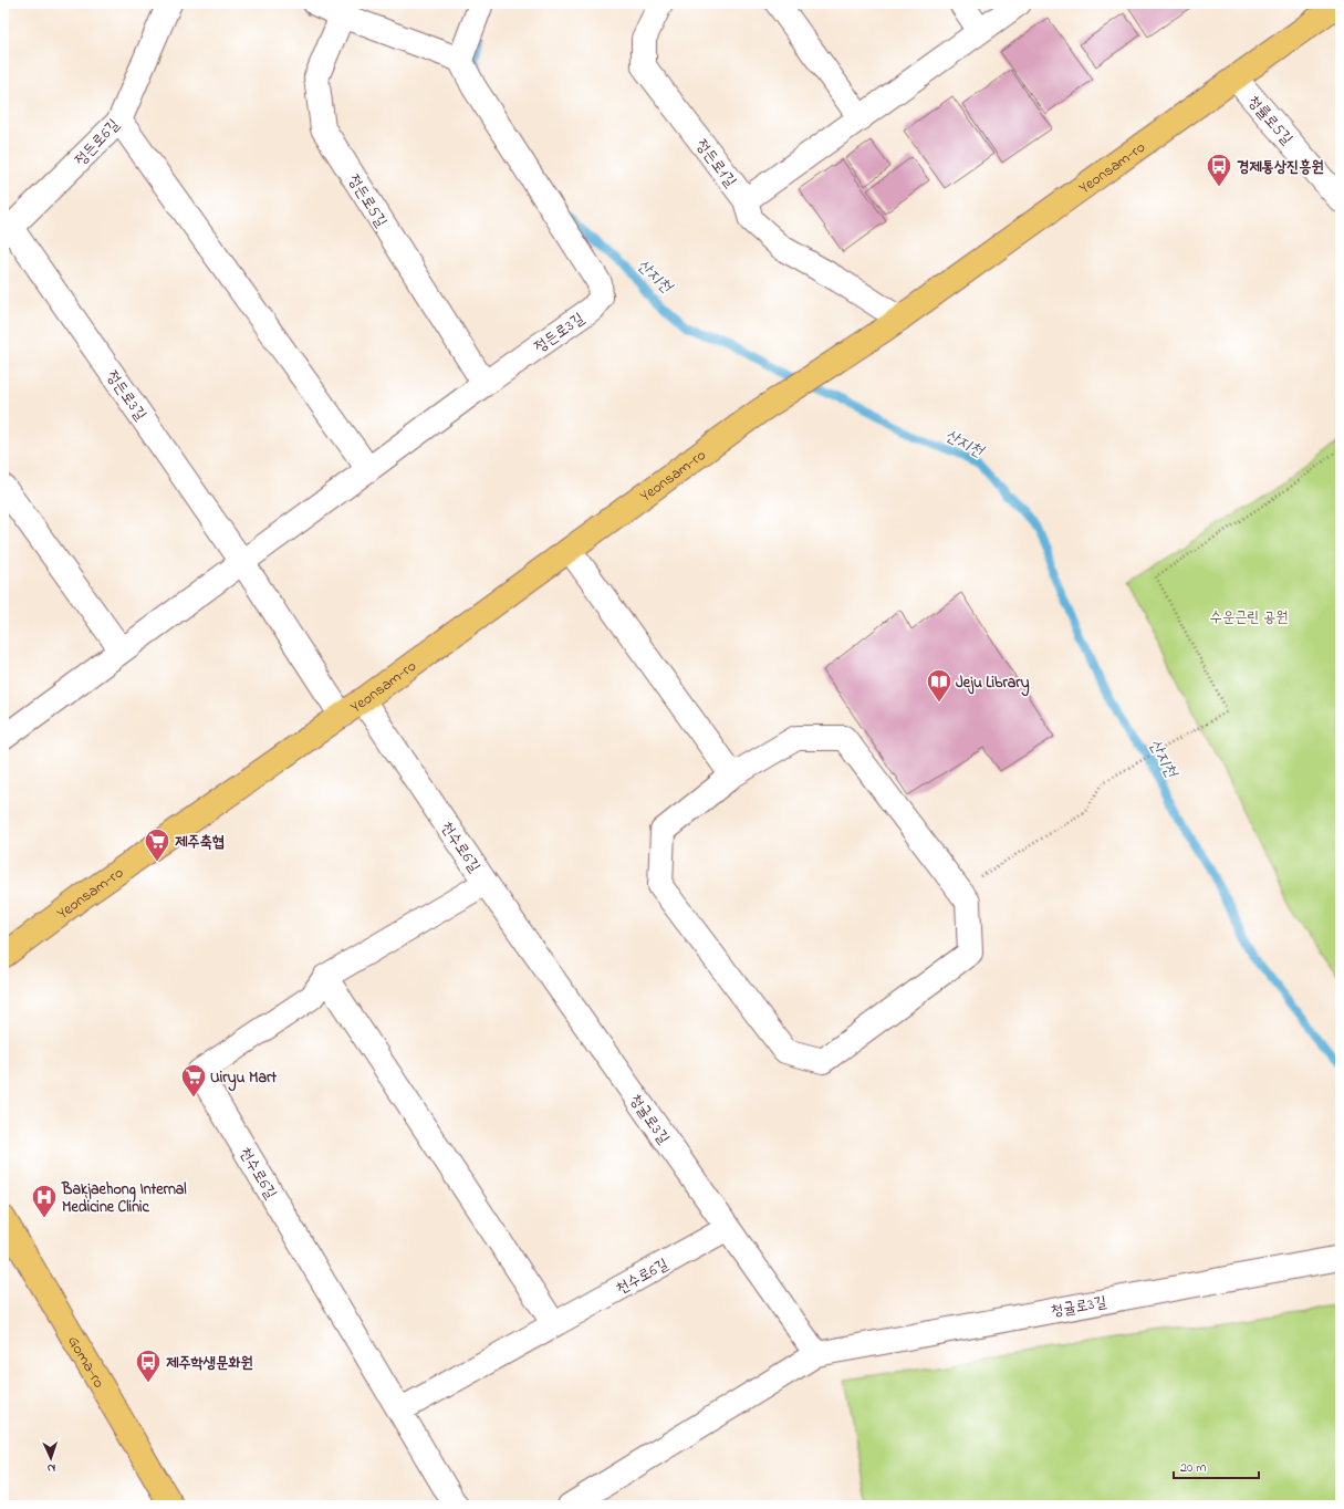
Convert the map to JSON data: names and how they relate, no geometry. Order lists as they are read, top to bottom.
{
  "streets": {
    "main road": ["Yeonsam-ro", "Goma-ro"],
    "street": [
      "청률로5길",
      "정든로6길",
      "정든로1길",
      "정든로5길",
      "정든로3길",
      "천수로6길",
      "청귤로3길"
    ]
  },
  "crossings": [
    ["청률로5길", "Yeonsam-ro"],
    ["정든로6길", "정든로3길"],
    ["Yeonsam-ro", "정든로3길"],
    ["Yeonsam-ro", "천수로6길"],
    ["정든로5길", "정든로3길"],
    ["천수로6길", "청귤로3길"]
  ],
  "water": ["산지천"],
  "parks": ["수운근린 공원"],
  "places": {
    "bus stop": ["경제통상진흥원", "제주학생문화원"],
    "library": ["Jeju Library"],
    "supermarket": ["제주축협", "Uiryu Mart"],
    "hospital": ["Bakjaehong Internal Medicine Clinic"]
  },
  "scale_bar": "20 m",
  "north": "bottom"
}
